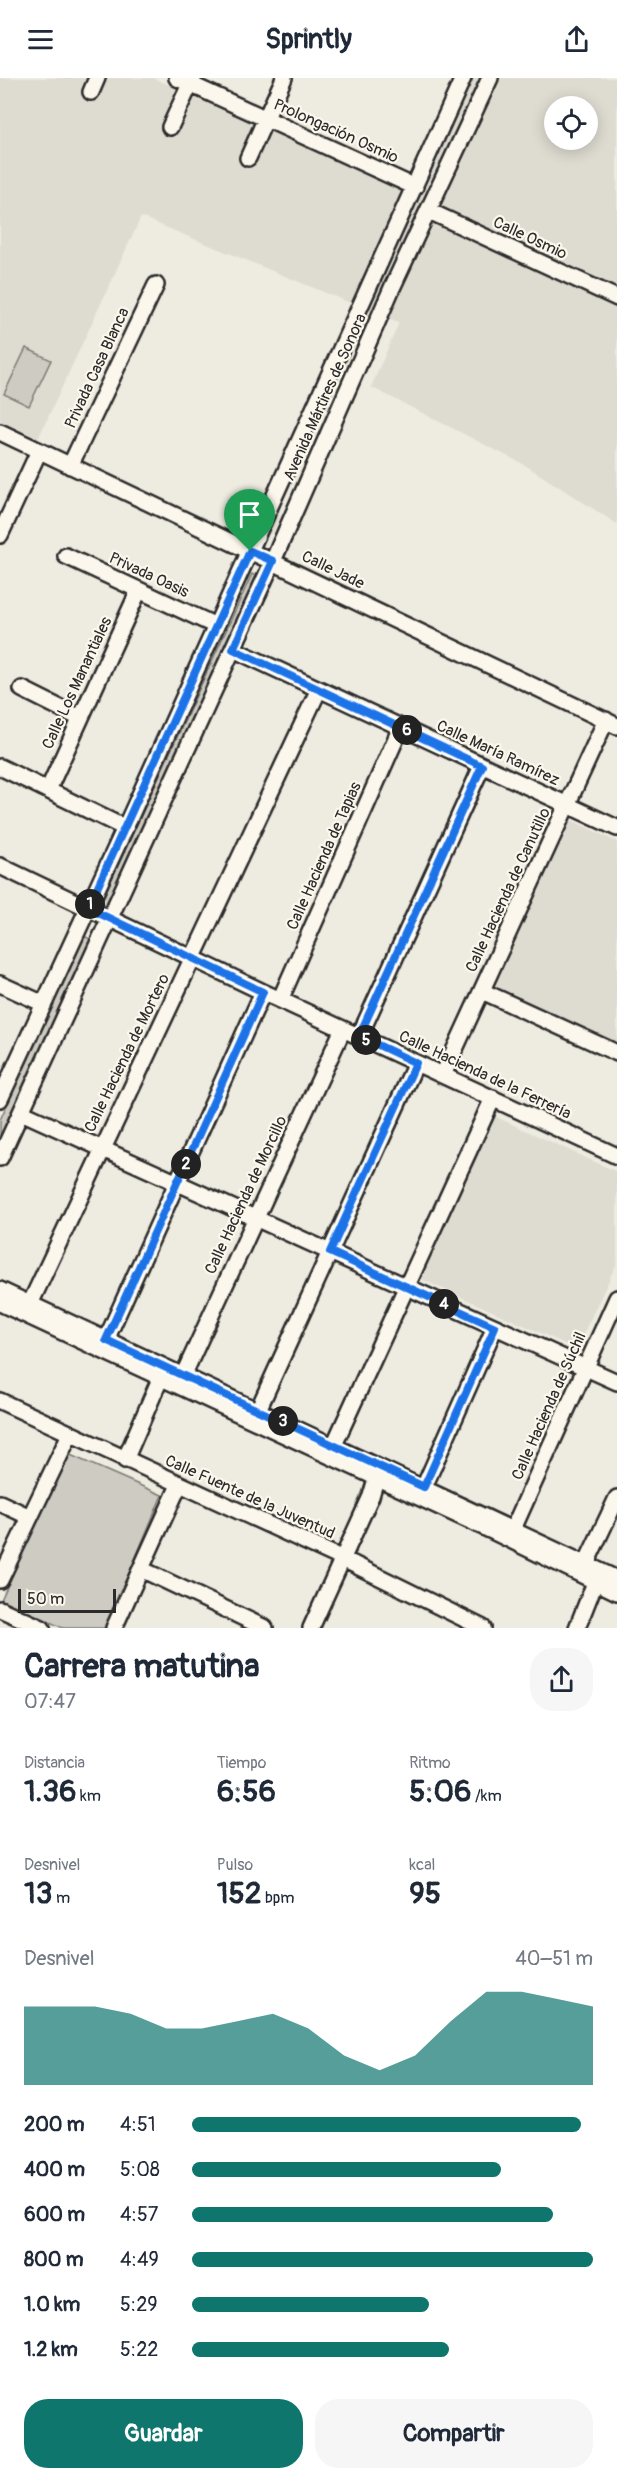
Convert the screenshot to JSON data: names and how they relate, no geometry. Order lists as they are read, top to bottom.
{
  "streets": {
    "street": [
      "Prolongación Osmio",
      "Calle Osmio",
      "Privada Casa Blanca",
      "Avenida Mártires de Sonora",
      "Calle Jade",
      "Privada Oasis",
      "Calle Los Manantiales",
      "Calle María Ramírez",
      "Calle Hacienda de Tapias",
      "Calle Hacienda de Canutillo",
      "Calle Hacienda de Mortero",
      "Calle Hacienda de la Ferrería",
      "Calle Hacienda de Morcillo",
      "Calle Hacienda de Súchil",
      "Calle Fuente de la Juventud"
    ]
  },
  "crossings": [
    ["Prolongación Osmio", "Avenida Mártires de Sonora"],
    ["Calle Osmio", "Avenida Mártires de Sonora"],
    ["Privada Casa Blanca", "Calle Jade"],
    ["Avenida Mártires de Sonora", "Calle Jade"],
    ["Avenida Mártires de Sonora", "Privada Oasis"],
    ["Avenida Mártires de Sonora", "Calle María Ramírez"],
    ["Avenida Mártires de Sonora", "Calle Hacienda de la Ferrería"],
    ["Calle Jade", "Calle Hacienda de Canutillo"],
    ["Privada Oasis", "Calle Los Manantiales"],
    ["Calle María Ramírez", "Calle Hacienda de Tapias"],
    ["Calle María Ramírez", "Calle Hacienda de Canutillo"],
    ["Calle María Ramírez", "Calle Hacienda de Mortero"],
    ["Calle Hacienda de Tapias", "Calle Hacienda de la Ferrería"],
    ["Calle Hacienda de Canutillo", "Calle Hacienda de la Ferrería"],
    ["Calle Hacienda de Mortero", "Calle Hacienda de la Ferrería"],
    ["Calle Hacienda de la Ferrería", "Calle Hacienda de Morcillo"]
  ],
  "scale_bar": "50 m",
  "page": {
    "header": "Sprintly",
    "pins": [
      "6",
      "1",
      "5",
      "2",
      "4",
      "3"
    ],
    "scale": "50 m",
    "heading": ["Carrera matutina", "07:47"],
    "stats": [
      ["Distancia", "1.36 km"],
      ["Tiempo", "6:56"],
      ["Ritmo", "5:06 /km"],
      ["Desnivel", "13 m"],
      ["Pulso", "152 bpm"],
      ["kcal", "95"]
    ],
    "chart": ["Desnivel", "40–51 m"],
    "list": [
      {
        "name": "200 m",
        "note": "4:51"
      },
      {
        "name": "400 m",
        "note": "5:08"
      },
      {
        "name": "600 m",
        "note": "4:57"
      },
      {
        "name": "800 m",
        "note": "4:49"
      },
      {
        "name": "1.0 km",
        "note": "5:29"
      },
      {
        "name": "1.2 km",
        "note": "5:22"
      }
    ],
    "buttons": ["Guardar", "Compartir"]
  }
}
